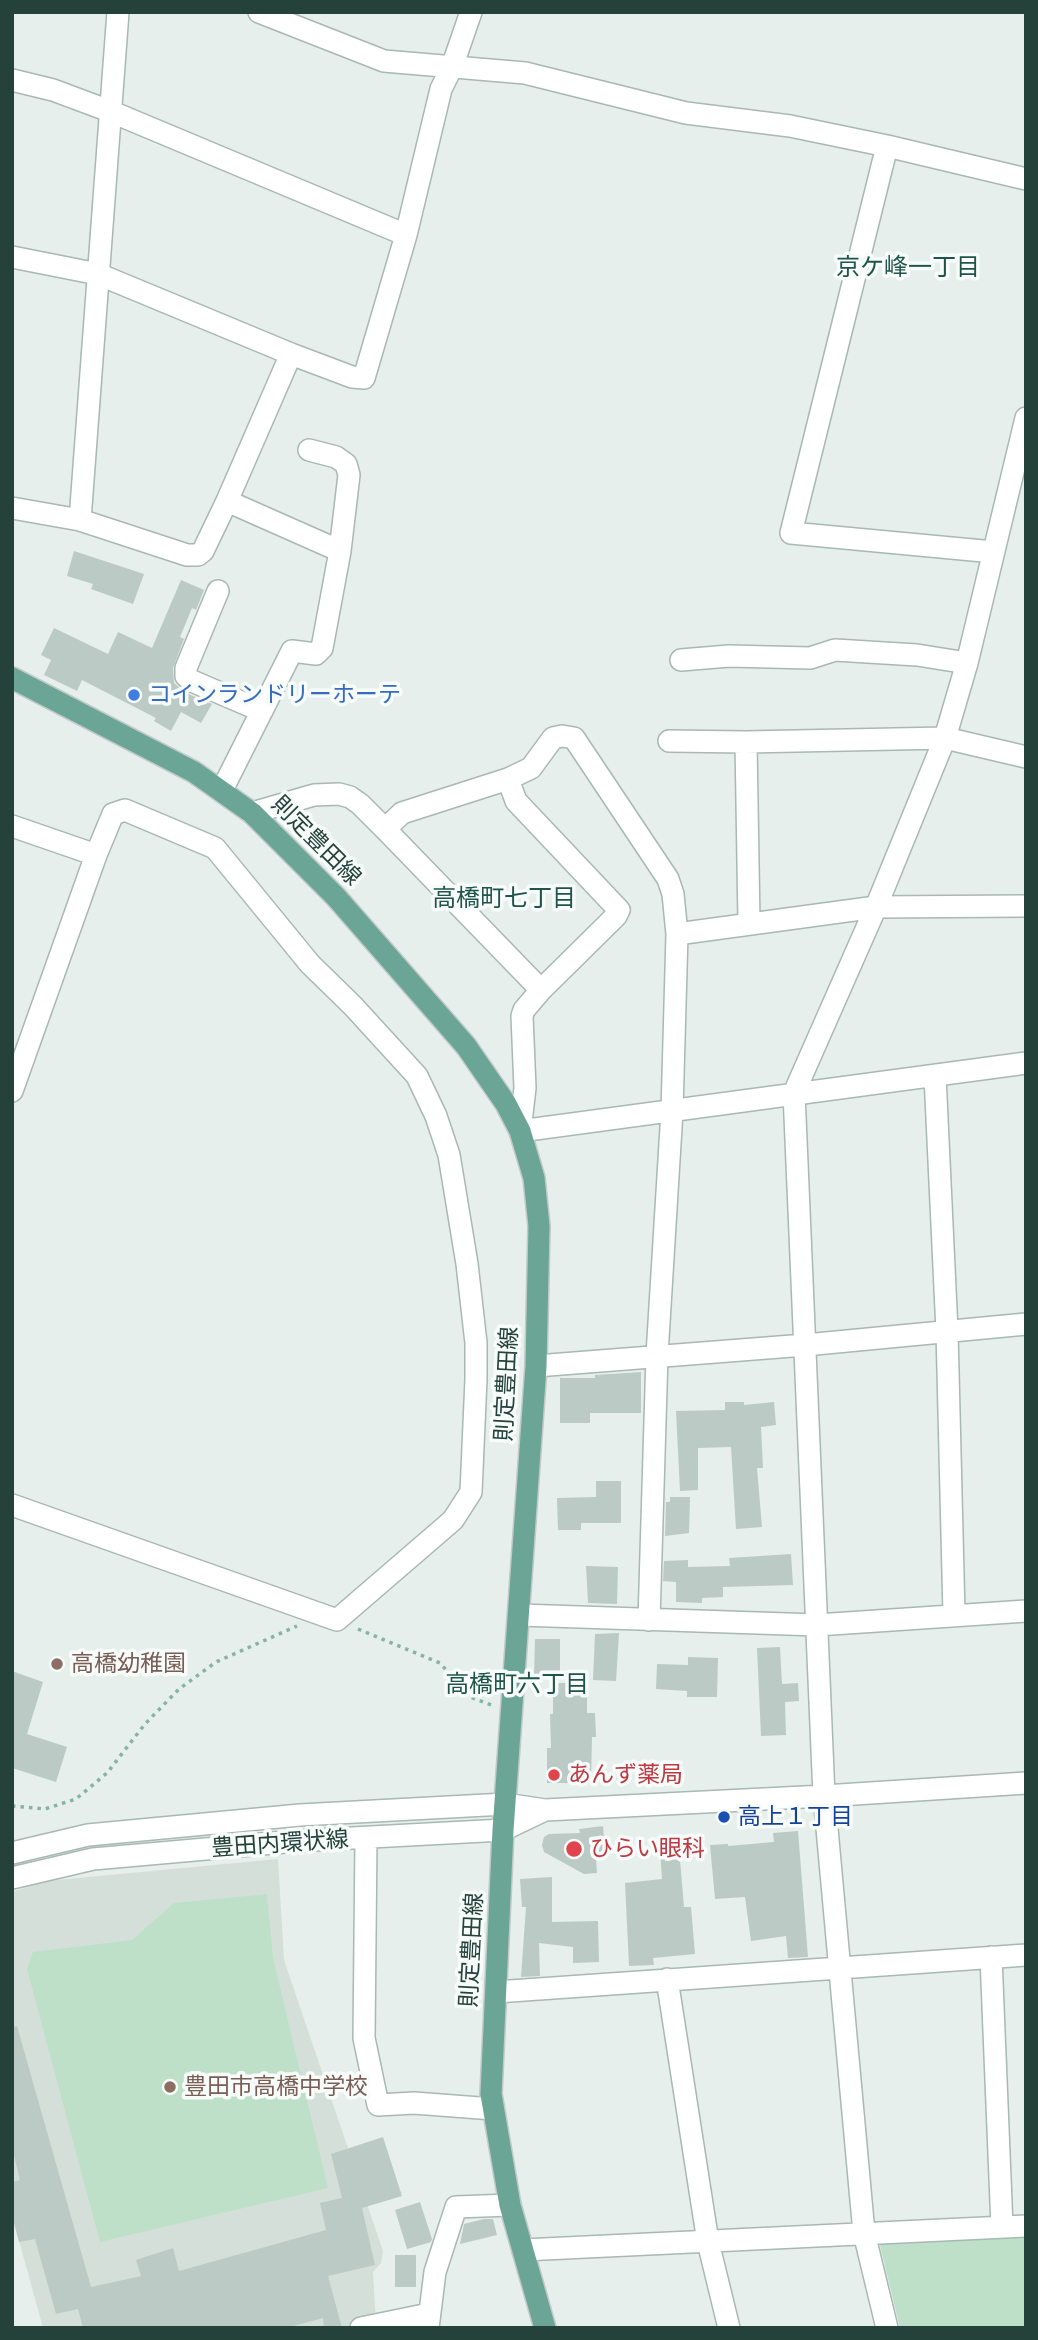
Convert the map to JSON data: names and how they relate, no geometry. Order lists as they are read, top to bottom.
{
  "streets": {
    "main road": ["則定豊田線"],
    "street": ["豊田内環状線"]
  },
  "crossings": [
    ["則定豊田線", "豊田内環状線"]
  ],
  "districts": ["京ケ峰一丁目", "高橋町七丁目", "高橋町六丁目"],
  "places": [
    "コインランドリーホーテ",
    "高橋幼稚園",
    "あんず薬局",
    "高上１丁目",
    "ひらい眼科",
    "豊田市高橋中学校"
  ]
}
